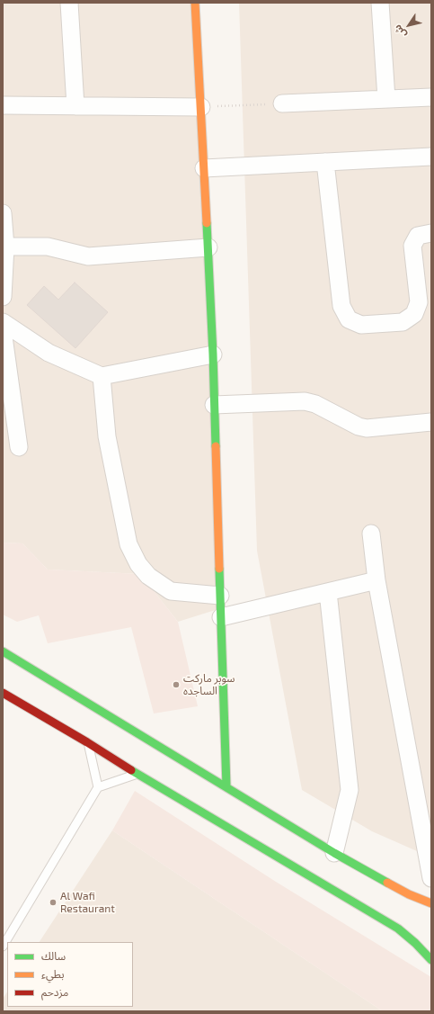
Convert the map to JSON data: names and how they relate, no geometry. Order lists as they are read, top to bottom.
{
  "places": ["سوبر ماركت الساجده", "Al Wafi Restaurant"],
  "legend": ["سالك", "بطيء", "مزدحم"],
  "north": "bottom left"
}
